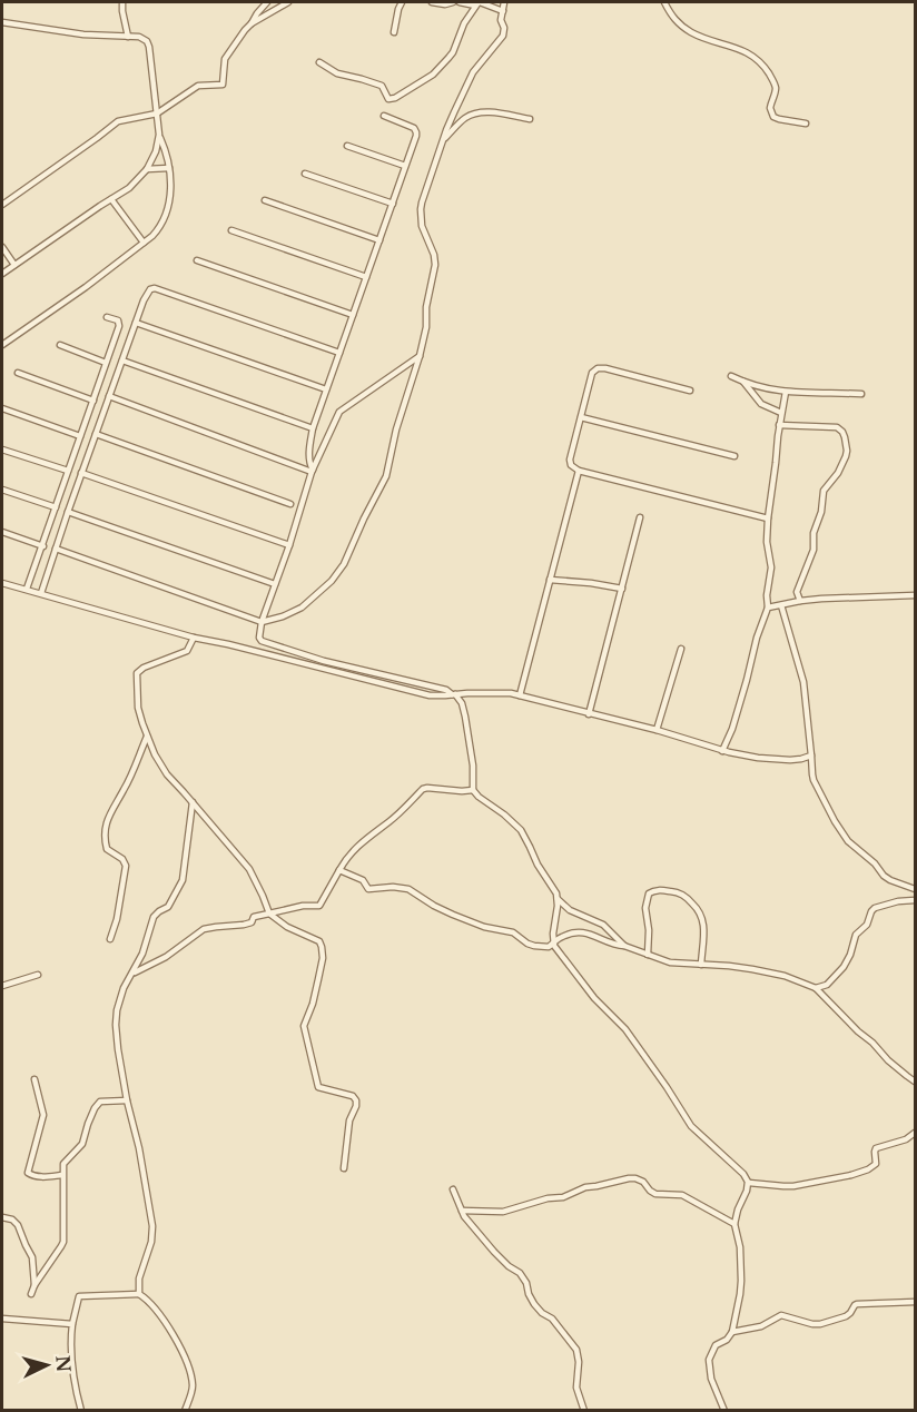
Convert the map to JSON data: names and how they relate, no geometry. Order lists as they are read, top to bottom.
{
  "north": "right"
}
